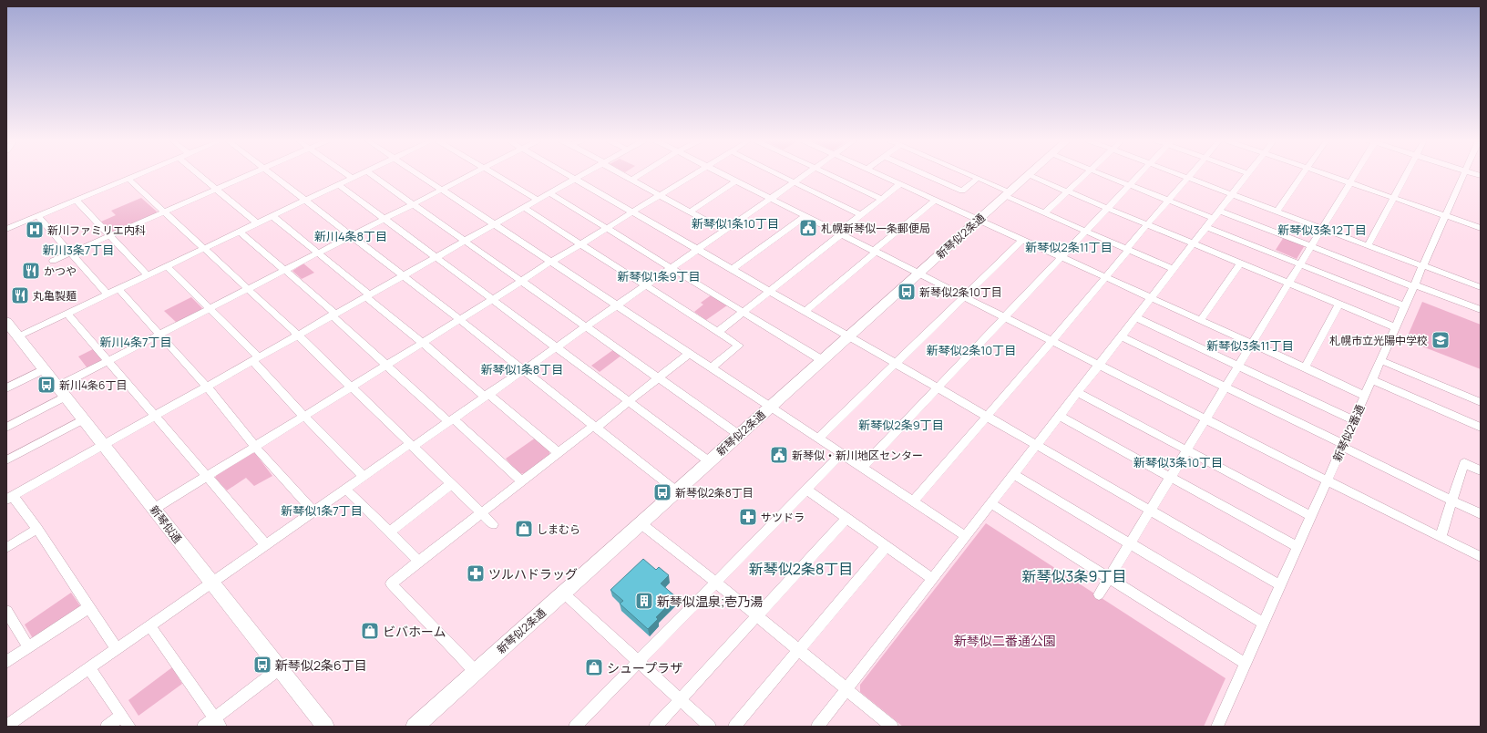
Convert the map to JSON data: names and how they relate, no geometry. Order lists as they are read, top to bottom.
{
  "streets": {
    "street": ["新琴似2条通", "新琴似2番通", "新琴似通"]
  },
  "districts": [
    "新琴似1条10丁目",
    "新琴似3条12丁目",
    "新川4条8丁目",
    "新琴似2条11丁目",
    "新川3条7丁目",
    "新琴似1条9丁目",
    "新川4条7丁目",
    "新琴似3条11丁目",
    "新琴似2条10丁目",
    "新琴似1条8丁目",
    "新琴似2条9丁目",
    "新琴似3条10丁目",
    "新琴似1条7丁目",
    "新琴似2条8丁目",
    "新琴似3条9丁目"
  ],
  "parks": ["新琴似二番通公園"],
  "places": {
    "public building": ["札幌新琴似一条郵便局", "新琴似・新川地区センター"],
    "hospital": ["新川ファミリエ内科"],
    "restaurant": ["かつや", "丸亀製麺"],
    "bus stop": [
      "新琴似2条10丁目",
      "新川4条6丁目",
      "新琴似2条8丁目",
      "新琴似2条6丁目"
    ],
    "school or university": ["札幌市立光陽中学校"],
    "pharmacy": ["サツドラ", "ツルハドラッグ"],
    "shop": ["しまむら", "ビバホーム", "シュープラザ"],
    "building": ["新琴似温泉;壱乃湯"]
  }
}
